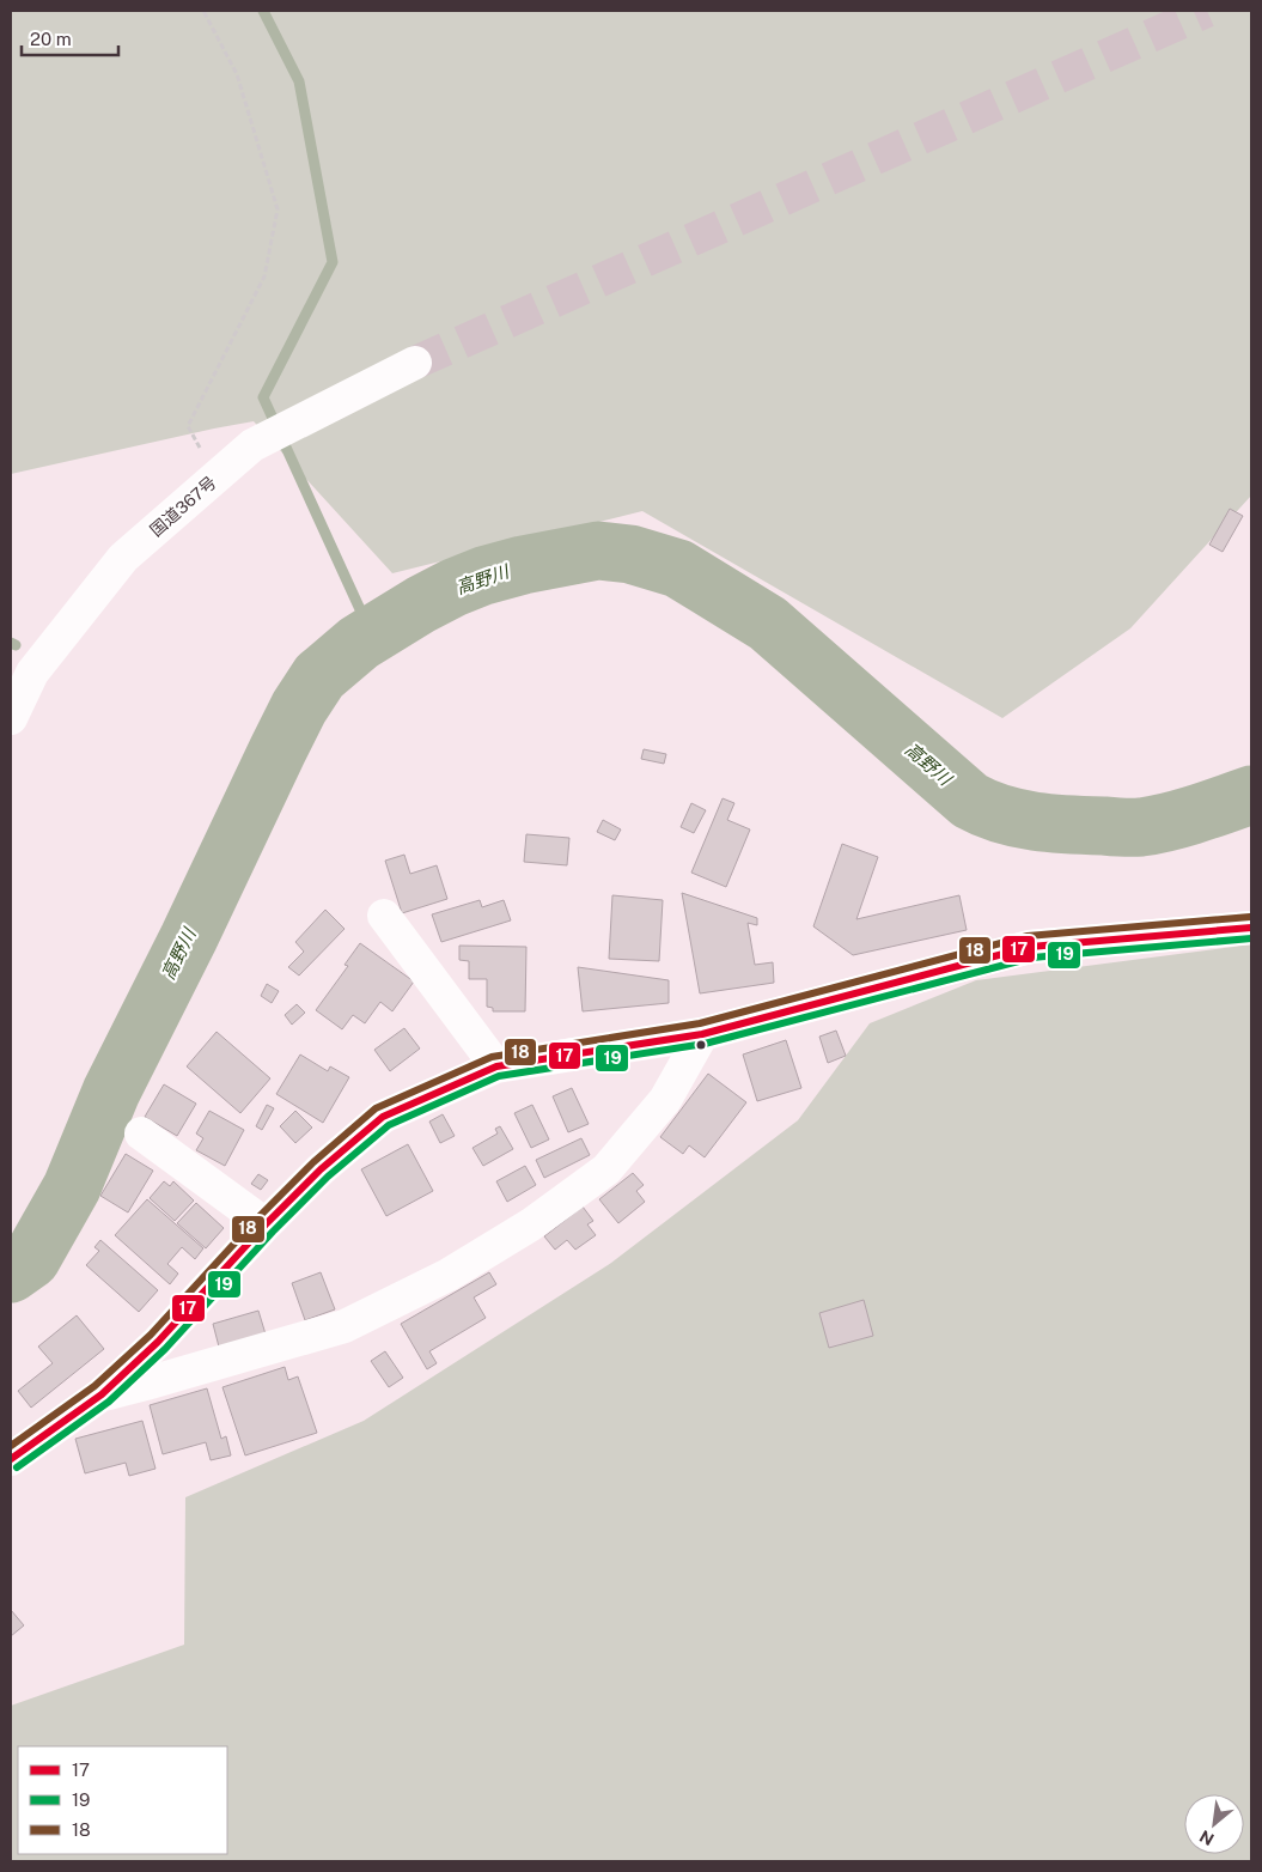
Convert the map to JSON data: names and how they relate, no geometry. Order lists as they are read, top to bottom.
{
  "streets": {
    "main road": ["国道367号"]
  },
  "water": ["高野川"],
  "lines": ["transit line 18", "transit line 17", "transit line 19"],
  "legend": ["17", "19", "18"],
  "scale_bar": "20 m",
  "north": "bottom left"
}
